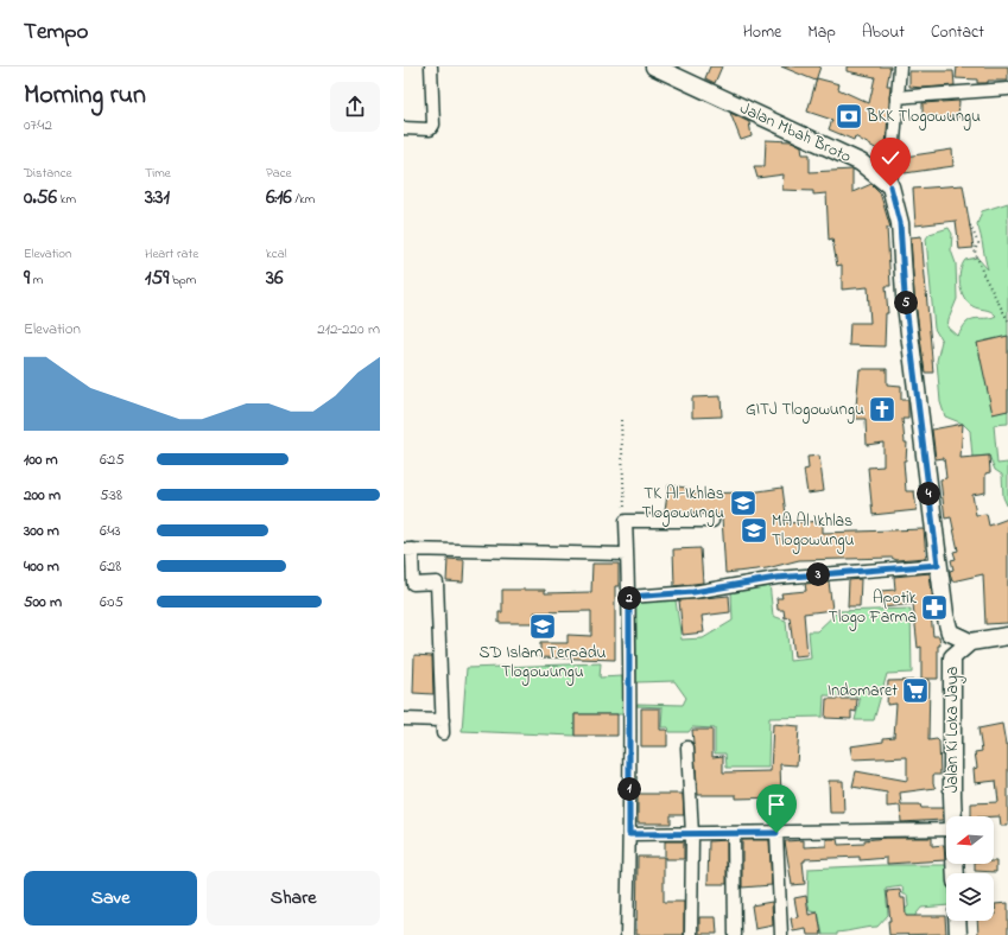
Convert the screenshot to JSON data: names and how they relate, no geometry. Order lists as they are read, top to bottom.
{
  "streets": {
    "main road": ["Jalan Mbah Broto", "Jalan Ki Loka Jaya"]
  },
  "places": {
    "bank": ["BKK Tlogowungu"],
    "church": ["GITJ Tlogowungu"],
    "school or university": ["TK Al-Ikhlas Tlogowungu", "MA Al Ikhlas Tlogowungu", "SD Islam Terpadu Tlogowungu"],
    "pharmacy": ["Apotik Tlogo Farma"],
    "supermarket": ["Indomaret"]
  },
  "north": "left",
  "page": {
    "header": "Tempo",
    "nav": [
      "Home",
      "Map",
      "About",
      "Contact"
    ],
    "heading": ["Morning run", "07:42"],
    "stats": [
      ["Distance", "0.56 km"],
      ["Time", "3:31"],
      ["Pace", "6:16 /km"],
      ["Elevation", "9 m"],
      ["Heart rate", "159 bpm"],
      ["kcal", "36"]
    ],
    "pins": [
      "5",
      "4",
      "3",
      "2",
      "1"
    ],
    "chart": ["Elevation", "212–220 m"],
    "list": [
      {
        "name": "100 m",
        "note": "6:25"
      },
      {
        "name": "200 m",
        "note": "5:38"
      },
      {
        "name": "300 m",
        "note": "6:43"
      },
      {
        "name": "400 m",
        "note": "6:28"
      },
      {
        "name": "500 m",
        "note": "6:05"
      }
    ],
    "buttons": ["Save", "Share"]
  }
}
